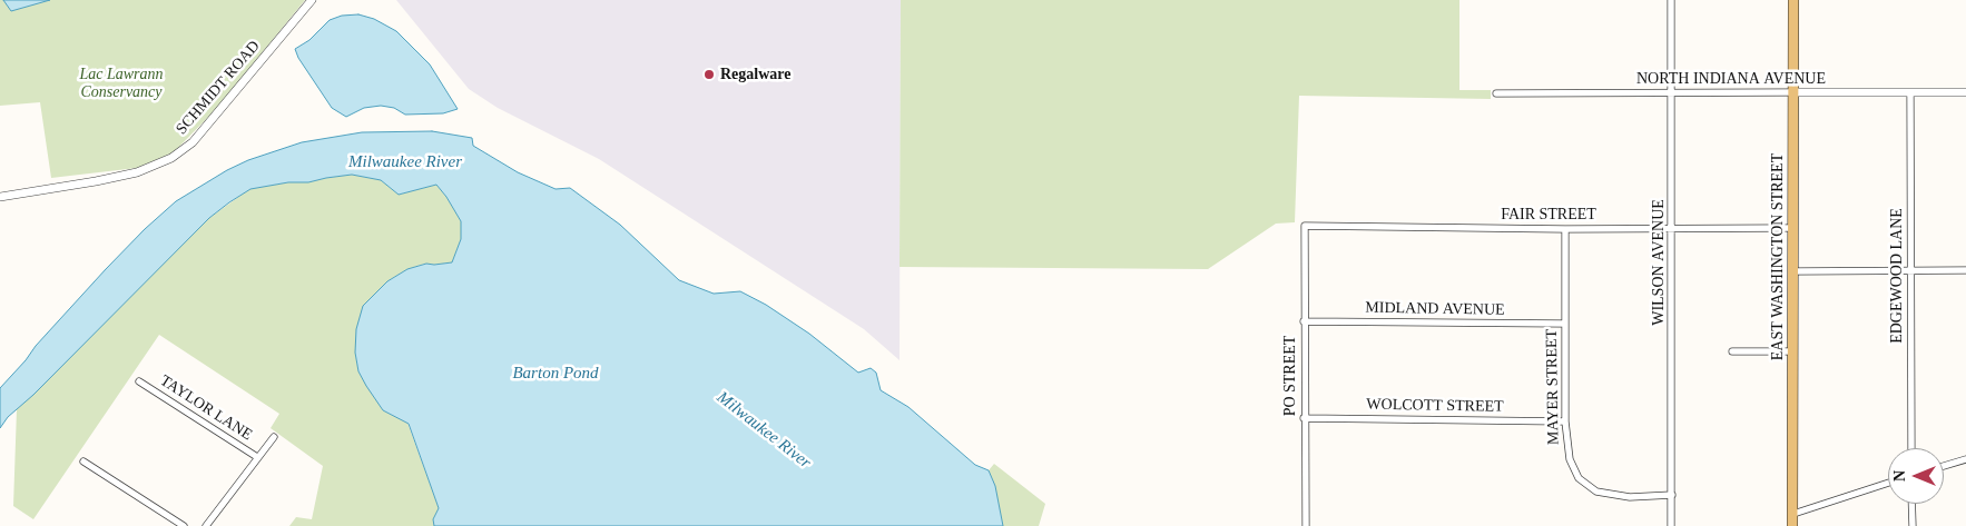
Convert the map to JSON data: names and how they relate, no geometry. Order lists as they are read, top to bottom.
{
  "streets": {
    "main road": ["EAST WASHINGTON STREET"],
    "street": [
      "NORTH INDIANA AVENUE",
      "SCHMIDT ROAD",
      "FAIR STREET",
      "WILSON AVENUE",
      "EDGEWOOD LANE",
      "MIDLAND AVENUE",
      "PO STREET",
      "MAYER STREET",
      "WOLCOTT STREET",
      "TAYLOR LANE"
    ]
  },
  "crossings": [
    ["NORTH INDIANA AVENUE", "EAST WASHINGTON STREET"],
    ["NORTH INDIANA AVENUE", "WILSON AVENUE"],
    ["NORTH INDIANA AVENUE", "EDGEWOOD LANE"],
    ["FAIR STREET", "EAST WASHINGTON STREET"],
    ["FAIR STREET", "WILSON AVENUE"],
    ["FAIR STREET", "PO STREET"],
    ["FAIR STREET", "MAYER STREET"],
    ["WILSON AVENUE", "MAYER STREET"],
    ["MIDLAND AVENUE", "PO STREET"],
    ["MIDLAND AVENUE", "MAYER STREET"],
    ["PO STREET", "WOLCOTT STREET"],
    ["MAYER STREET", "WOLCOTT STREET"]
  ],
  "water": ["Milwaukee River", "Barton Pond"],
  "parks": ["Lac Lawrann Conservancy"],
  "places": ["Regalware"],
  "north": "left"
}
